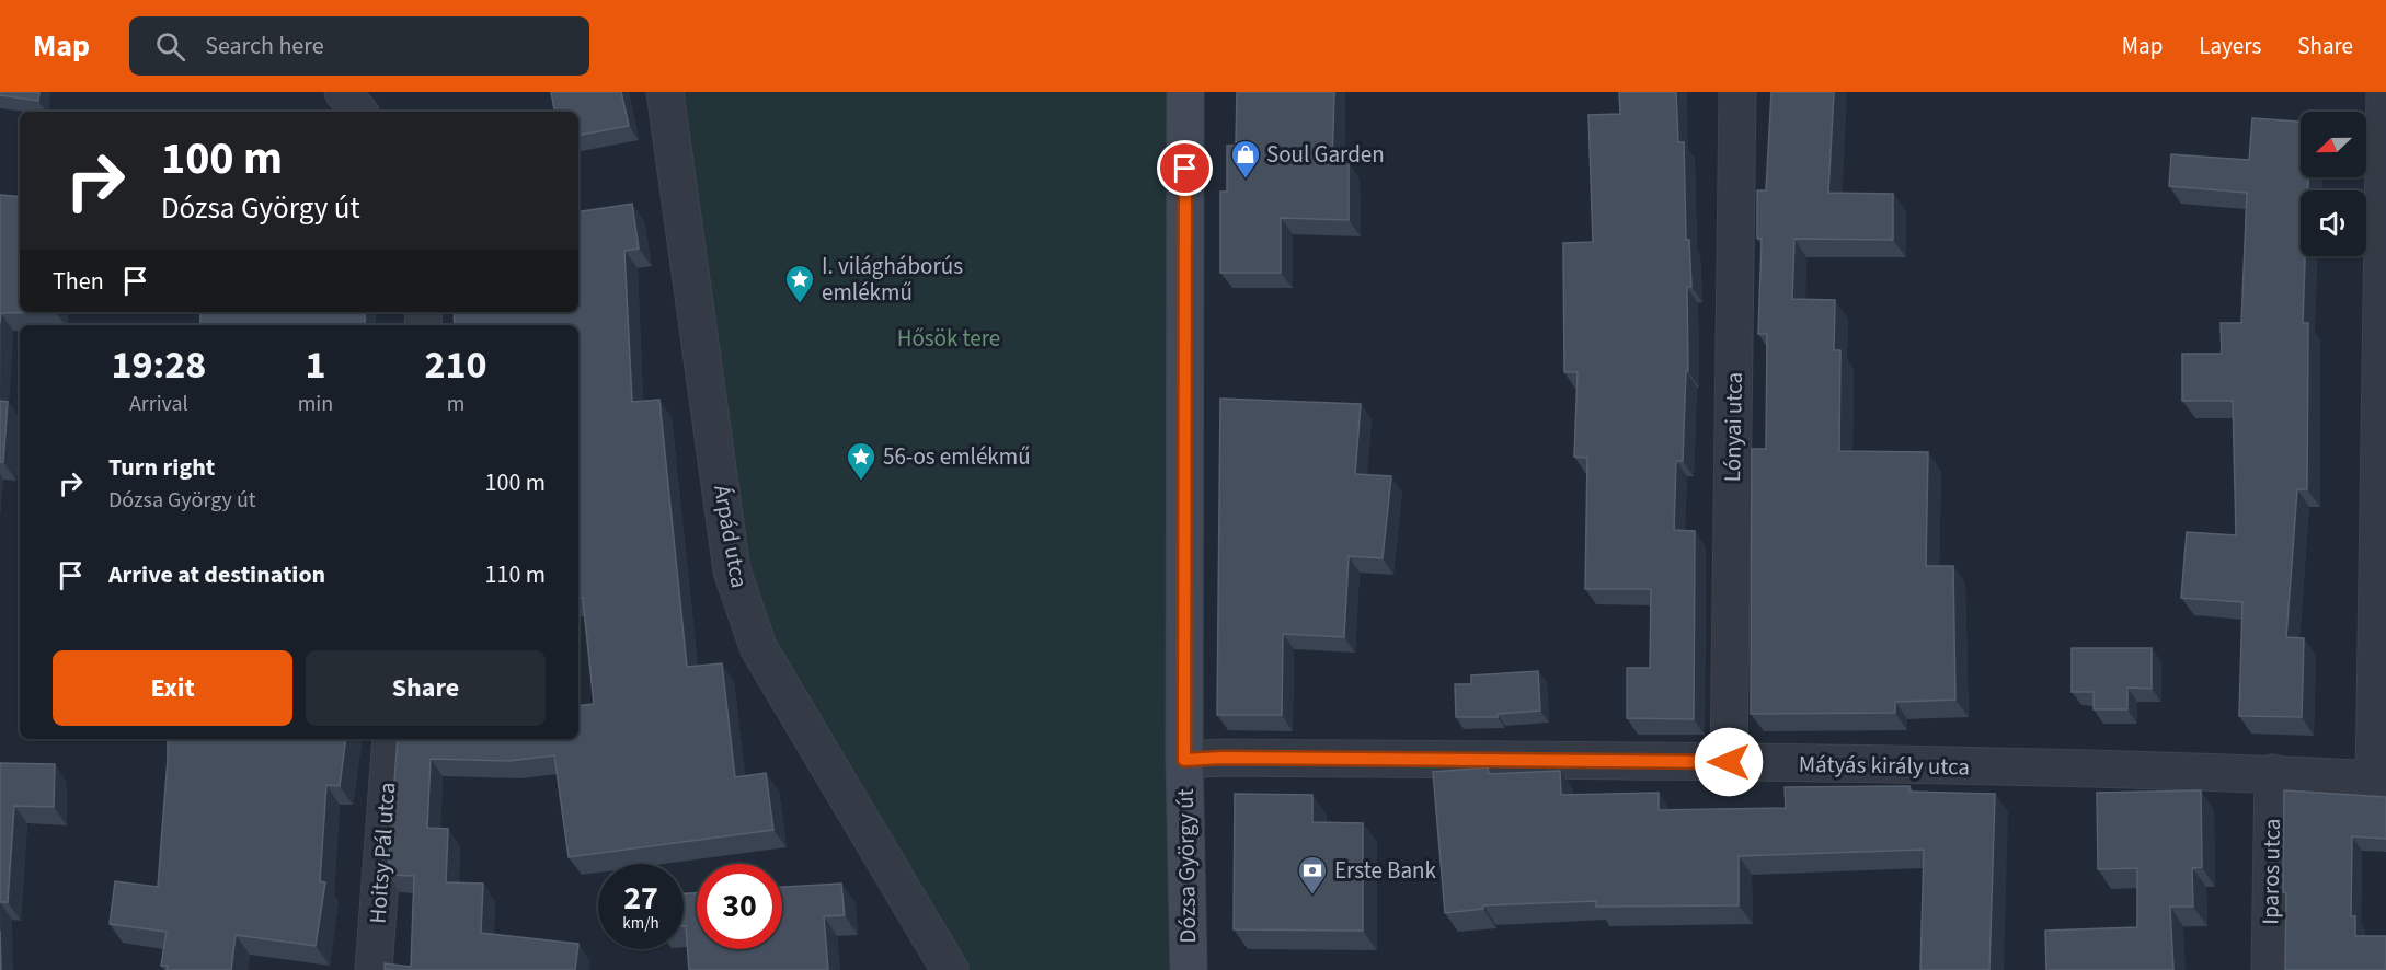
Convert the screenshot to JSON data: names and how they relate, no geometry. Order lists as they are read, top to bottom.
{
  "streets": {
    "main road": ["Dózsa György út"],
    "street": [
      "Lónyai utca",
      "Árpád utca",
      "Mátyás király utca",
      "Hoitsy Pál utca",
      "Iparos utca"
    ]
  },
  "crossings": [
    ["Lónyai utca", "Mátyás király utca"],
    ["Mátyás király utca", "Dózsa György út"],
    ["Mátyás király utca", "Iparos utca"]
  ],
  "parks": ["Hősök tere"],
  "places": {
    "shop": ["Soul Garden"],
    "place": ["I. világháborús emlékmű", "56-os emlékmű"],
    "bank": ["Erste Bank"]
  },
  "north": "left",
  "page": {
    "header": "Map",
    "search": "Search here",
    "nav": ["Map", "Layers", "Share"],
    "turn": ["100 m", "Dózsa György út"],
    "then": "Then",
    "eta": [
      "19:28",
      "Arrival",
      "1",
      "min",
      "210",
      "m"
    ],
    "list": [
      {
        "name": "Turn right",
        "note": "Dózsa György út",
        "value": "100 m"
      },
      {
        "name": "Arrive at destination",
        "value": "110 m"
      }
    ],
    "buttons": ["Exit", "Share"],
    "speed": "27 km/h",
    "limit": "30"
  }
}
